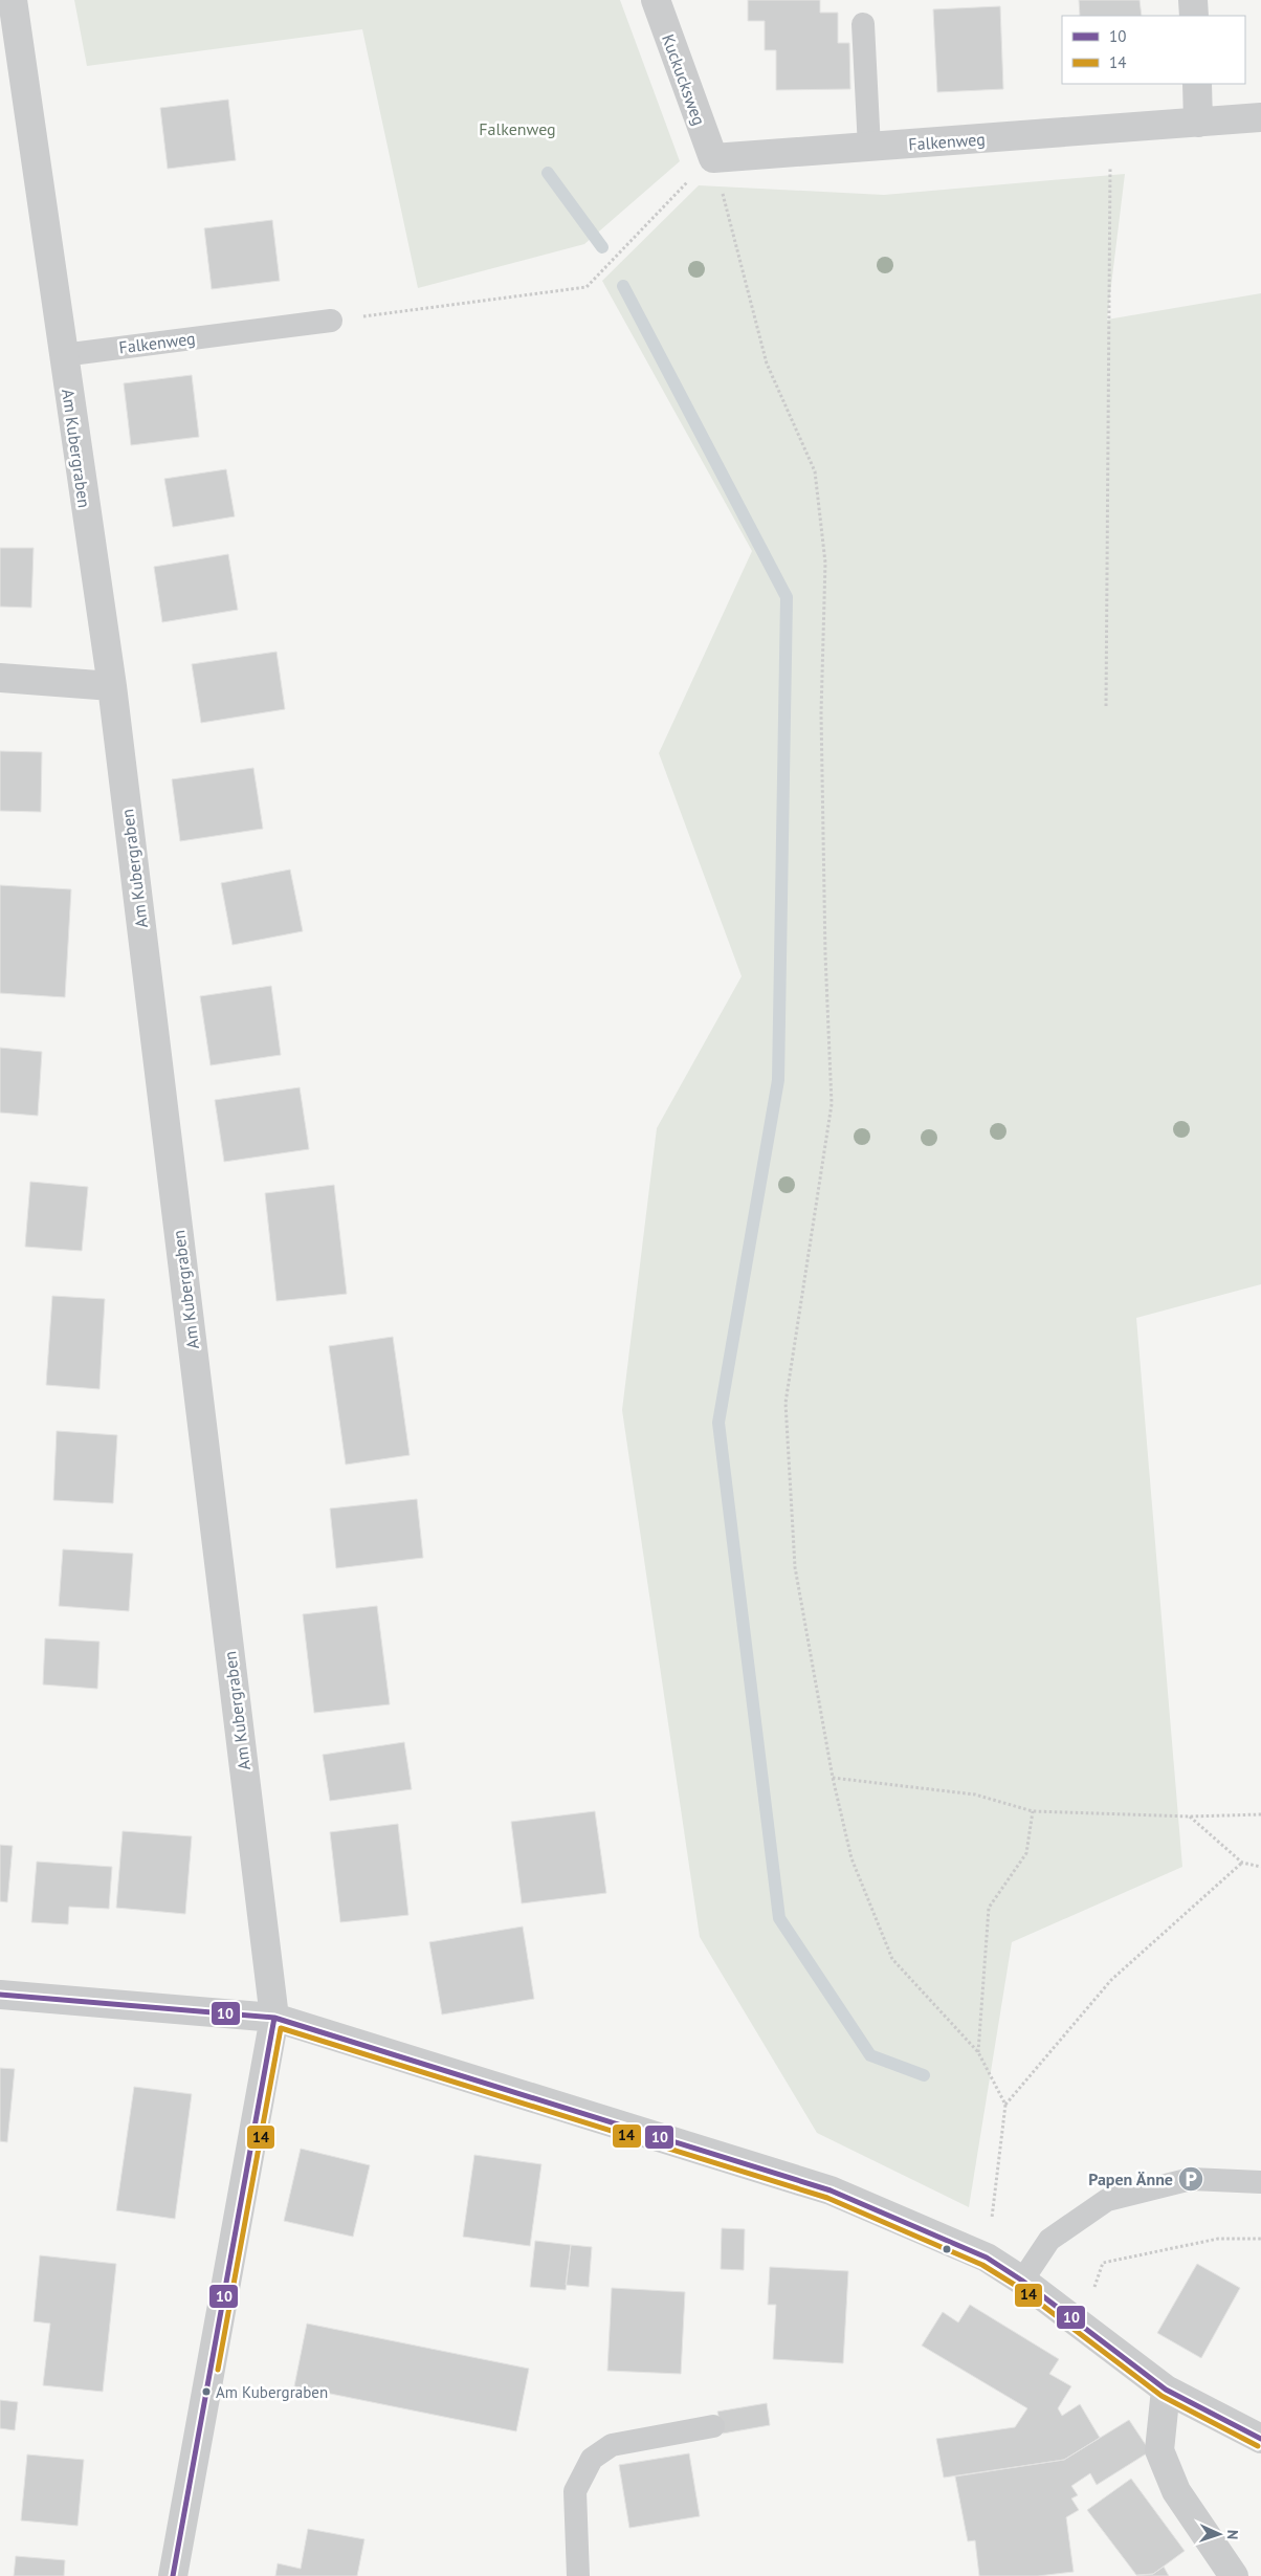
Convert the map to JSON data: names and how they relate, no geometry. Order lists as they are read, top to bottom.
{
  "streets": {
    "street": ["Kuckucksweg", "Falkenweg", "Am Kubergraben"]
  },
  "crossings": [
    ["Kuckucksweg", "Falkenweg"],
    ["Falkenweg", "Am Kubergraben"]
  ],
  "parks": ["Falkenweg"],
  "places": {
    "parking": ["Papen Änne"],
    "other": ["Am Kubergraben"]
  },
  "lines": ["transit line 10", "transit line 14"],
  "legend": ["10", "14"],
  "north": "right"
}
